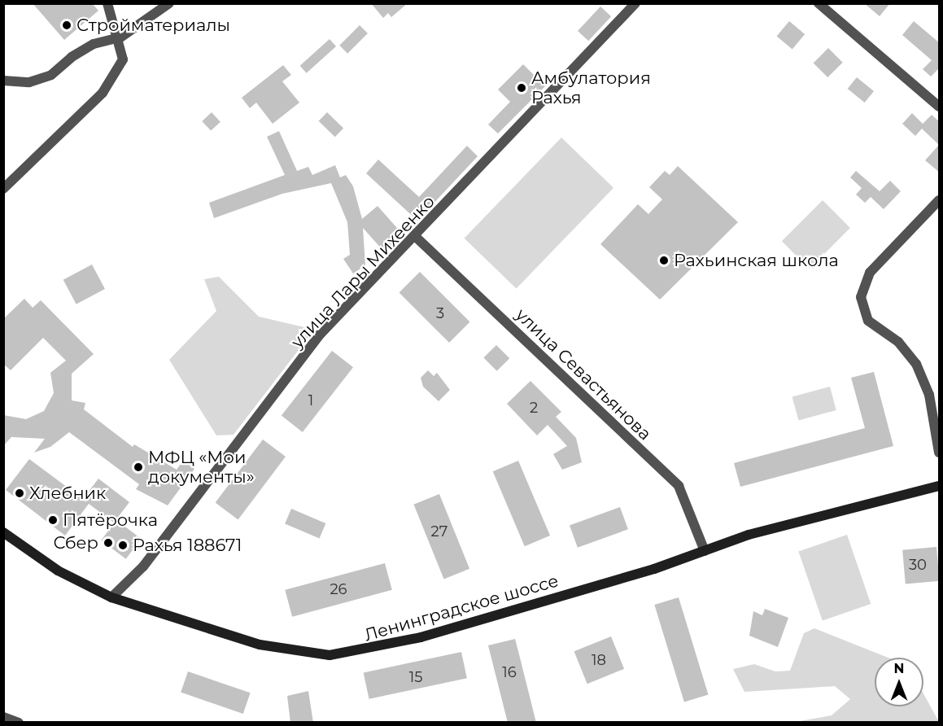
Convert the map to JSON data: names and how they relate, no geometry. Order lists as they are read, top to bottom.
{
  "streets": {
    "street": ["улица Лары Михеенко", "улица Севастьянова", "Ленинградское шоссе"]
  },
  "crossings": [
    ["улица Лары Михеенко", "улица Севастьянова"],
    ["улица Лары Михеенко", "Ленинградское шоссе"],
    ["улица Севастьянова", "Ленинградское шоссе"]
  ],
  "places": [
    "Стройматериалы",
    "Амбулатория Рахья",
    "Рахьинская школа",
    "МФЦ «Мои документы»",
    "Хлебник",
    "Пятёрочка",
    "Сбер",
    "Рахья 188671"
  ],
  "house_numbers": [
    "3",
    "1",
    "2",
    "27",
    "30",
    "26",
    "18",
    "16",
    "15"
  ],
  "north": "top"
}
